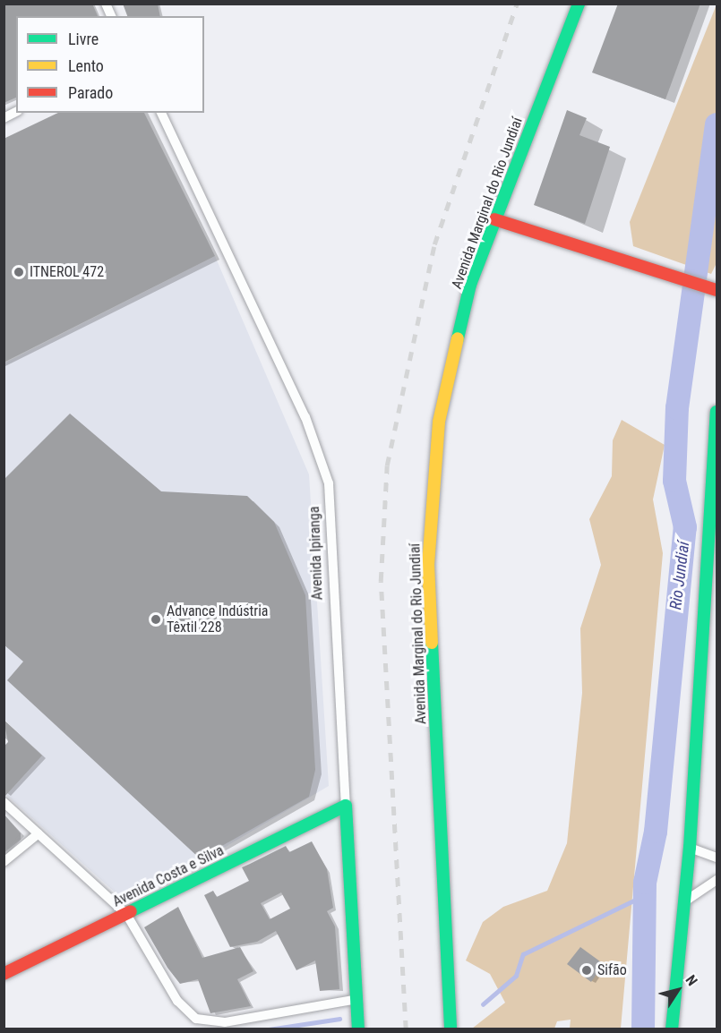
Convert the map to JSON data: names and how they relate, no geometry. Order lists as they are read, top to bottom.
{
  "streets": {
    "main road": ["Avenida Marginal do Rio Jundiaí", "Avenida Ipiranga", "Avenida Costa e Silva"]
  },
  "crossings": [
    ["Avenida Ipiranga", "Avenida Costa e Silva"]
  ],
  "water": ["Rio Jundiaí"],
  "places": ["ITNEROL 472", "Advance Indústria Têxtil 228", "Sifão"],
  "legend": ["Livre", "Lento", "Parado"],
  "north": "top right"
}
